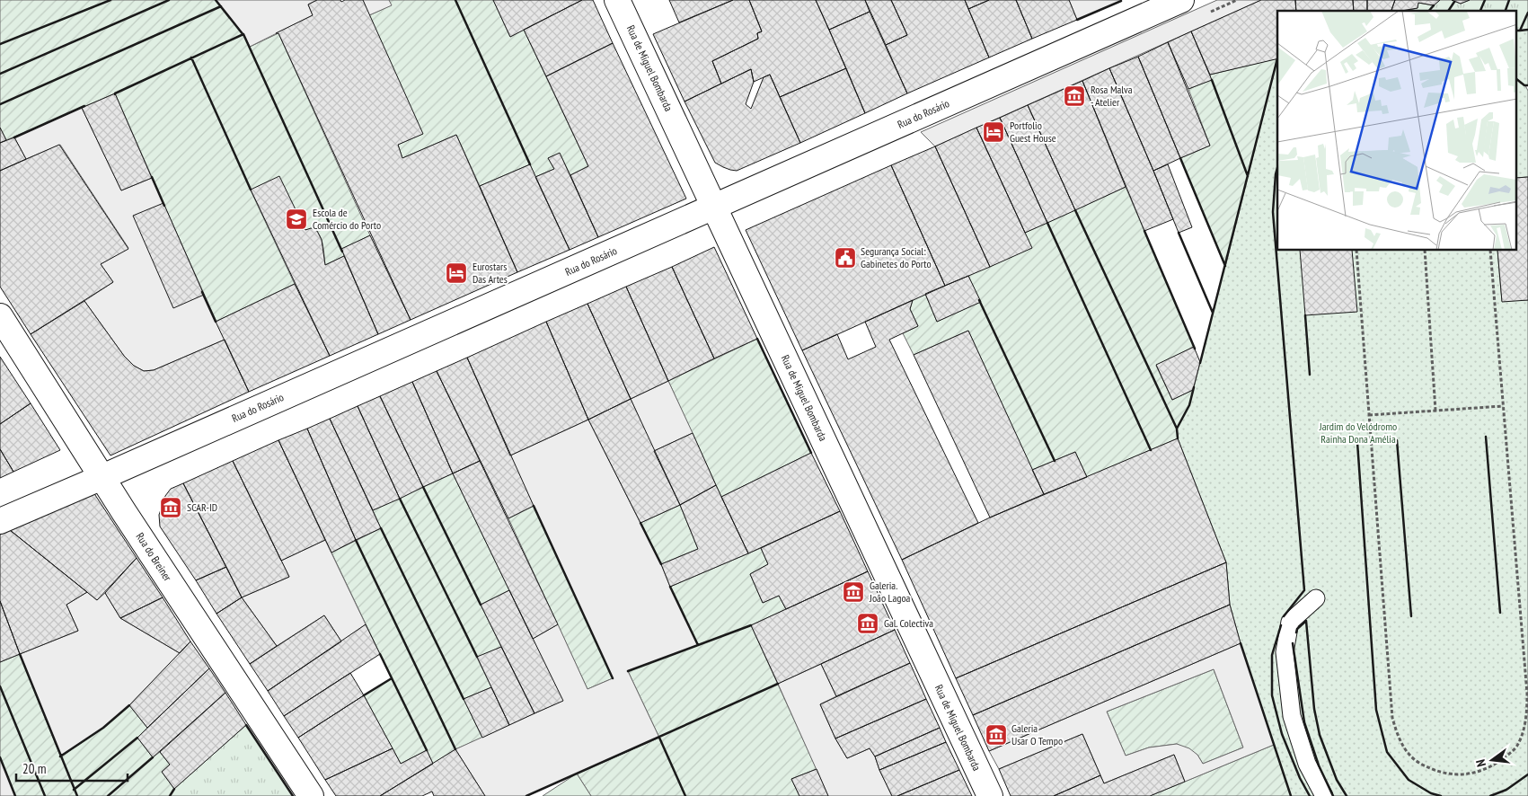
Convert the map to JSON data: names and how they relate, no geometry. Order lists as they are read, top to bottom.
{
  "streets": {
    "street": ["Rua de Miguel Bombarda", "Rua do Rosário", "Rua do Breiner"]
  },
  "crossings": [
    ["Rua de Miguel Bombarda", "Rua do Rosário"],
    ["Rua do Rosário", "Rua do Breiner"]
  ],
  "parks": ["Jardim do Velódromo Rainha Dona Amélia"],
  "places": {
    "museum": [
      "Rosa Malva - Atelier",
      "SCAR-ID",
      "Galeria. João Lagoa",
      "Gal. Colectiva",
      "Galeria Usar O Tempo"
    ],
    "hotel": ["Portfolio Guest House", "Eurostars Das Artes"],
    "school or university": ["Escola de Comércio do Porto"],
    "public building": ["Segurança Social: Gabinetes do Porto"]
  },
  "scale_bar": "20 m",
  "north": "left"
}
